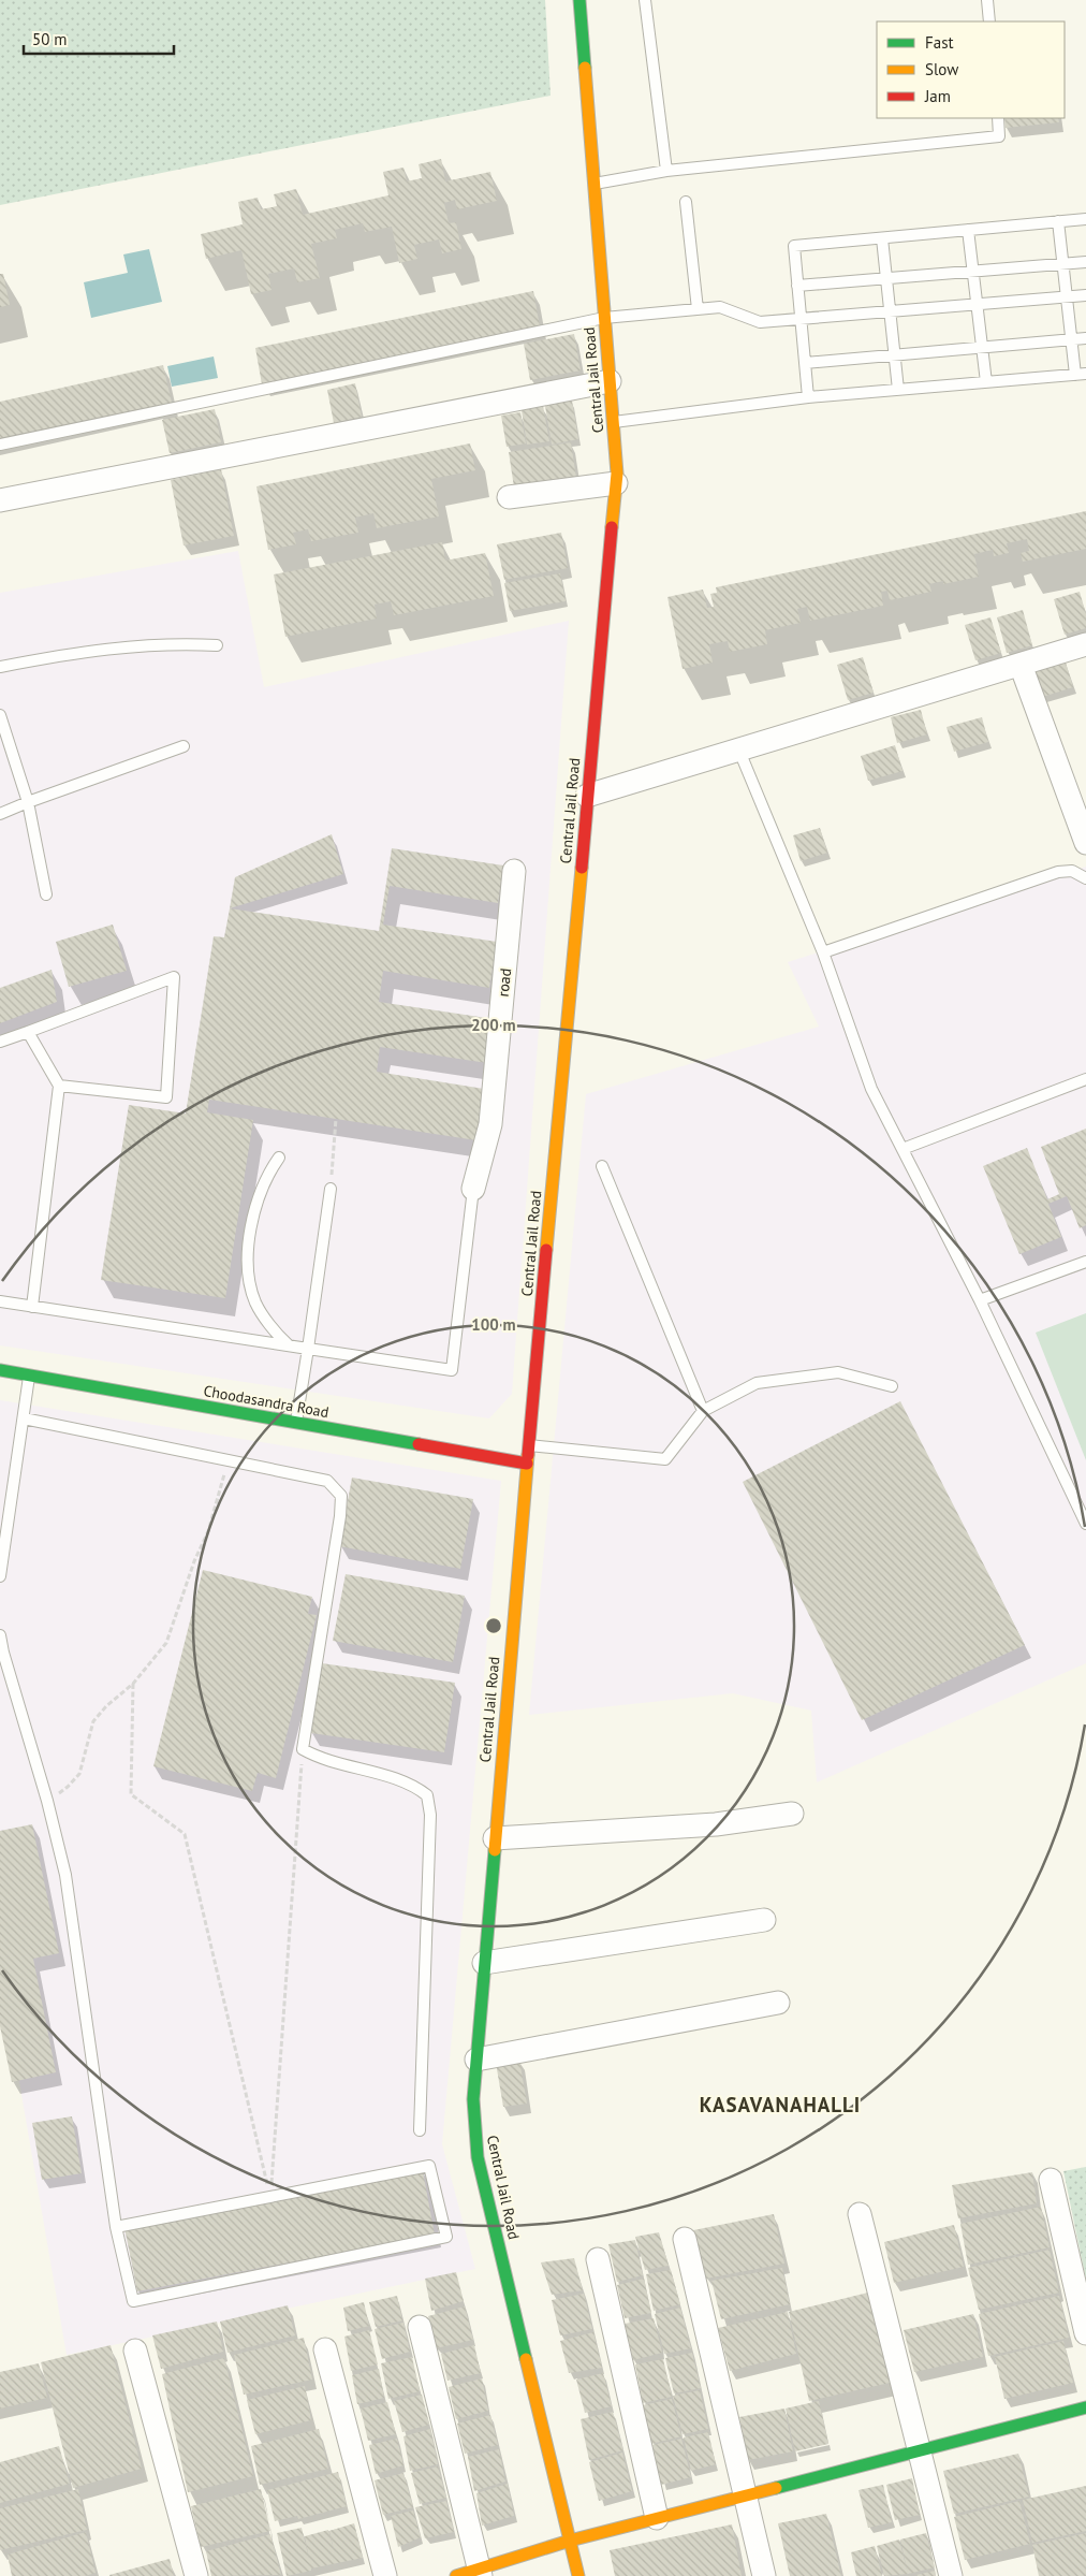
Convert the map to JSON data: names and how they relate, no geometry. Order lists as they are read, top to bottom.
{
  "streets": {
    "main road": ["Central Jail Road", "Choodasandra Road"],
    "street": ["road"]
  },
  "crossings": [
    ["Central Jail Road", "Choodasandra Road"]
  ],
  "districts": ["KASAVANAHALLI"],
  "legend": ["Fast", "Slow", "Jam"],
  "scale_bar": "50 m",
  "rings": ["200 m", "100 m"]
}
